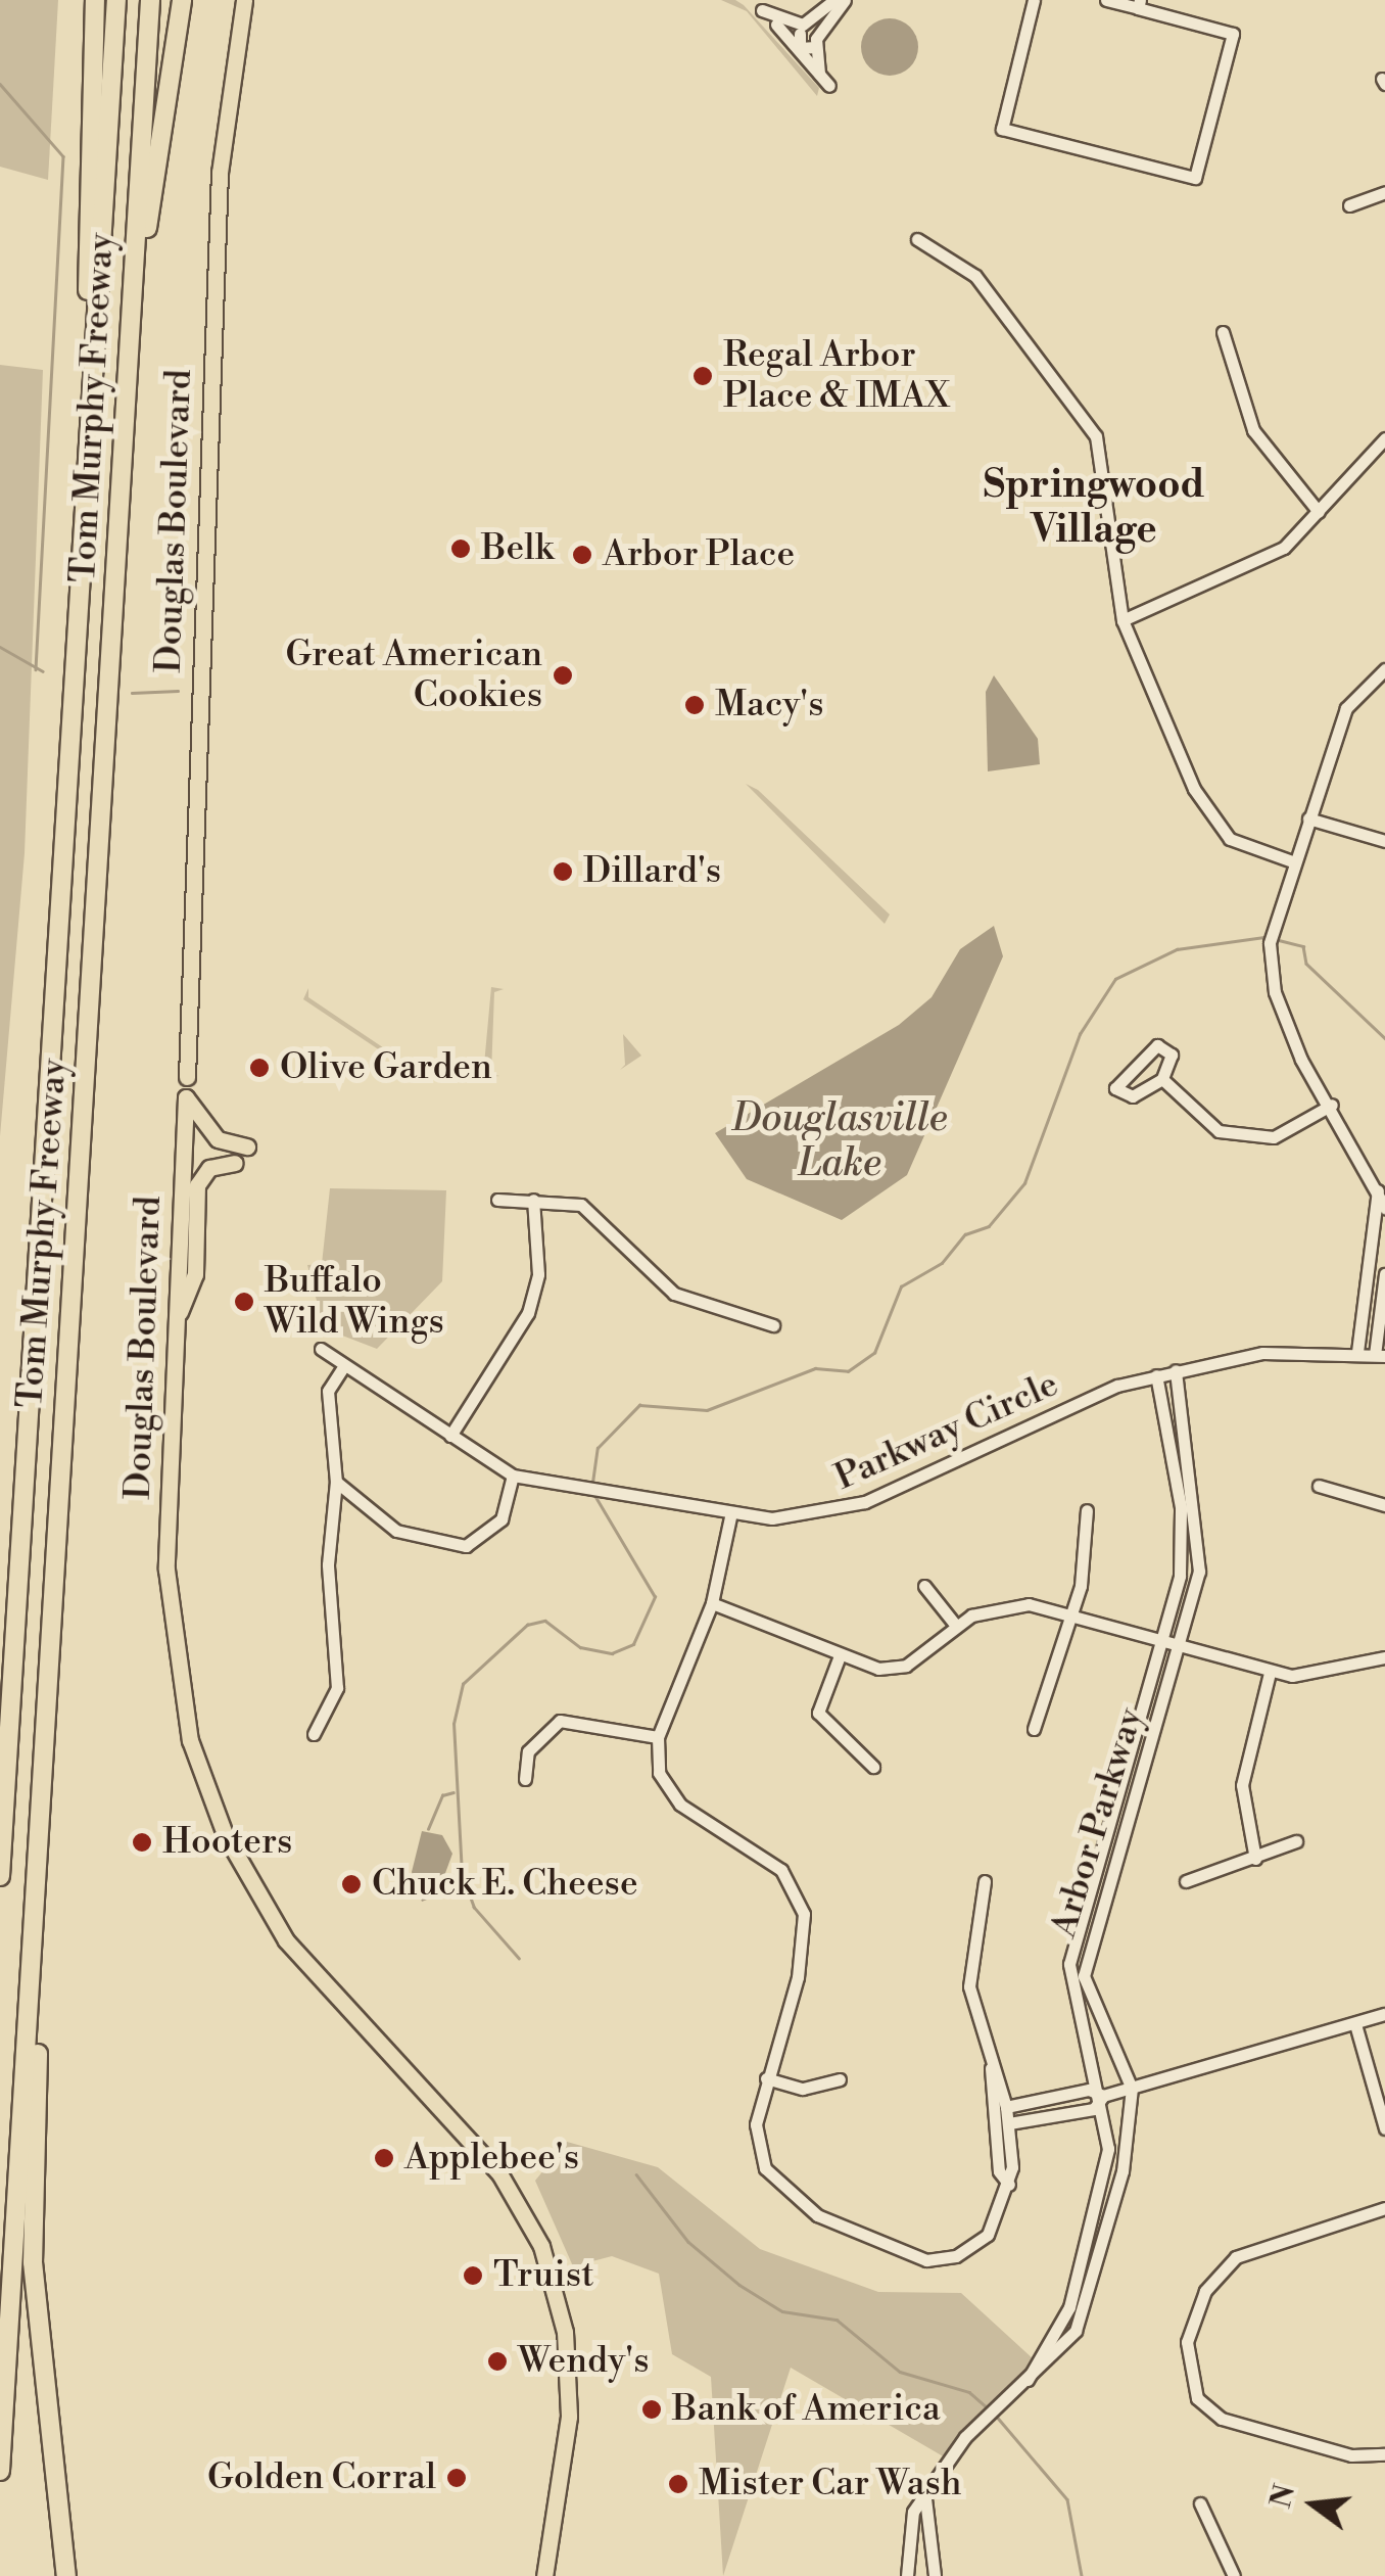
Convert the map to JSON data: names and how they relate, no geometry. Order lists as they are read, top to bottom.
{
  "streets": {
    "highway": ["Tom Murphy Freeway"],
    "main road": ["Douglas Boulevard"],
    "street": ["Parkway Circle", "Arbor Parkway"]
  },
  "crossings": [
    ["Parkway Circle", "Arbor Parkway"]
  ],
  "districts": ["Springwood Village"],
  "water": ["Douglasville Lake"],
  "places": [
    "Regal Arbor Place & IMAX",
    "Belk",
    "Arbor Place",
    "Great American Cookies",
    "Macy's",
    "Dillard's",
    "Olive Garden",
    "Buffalo Wild Wings",
    "Hooters",
    "Chuck E. Cheese",
    "Applebee's",
    "Truist",
    "Wendy's",
    "Bank of America",
    "Golden Corral",
    "Mister Car Wash"
  ],
  "north": "left"
}
